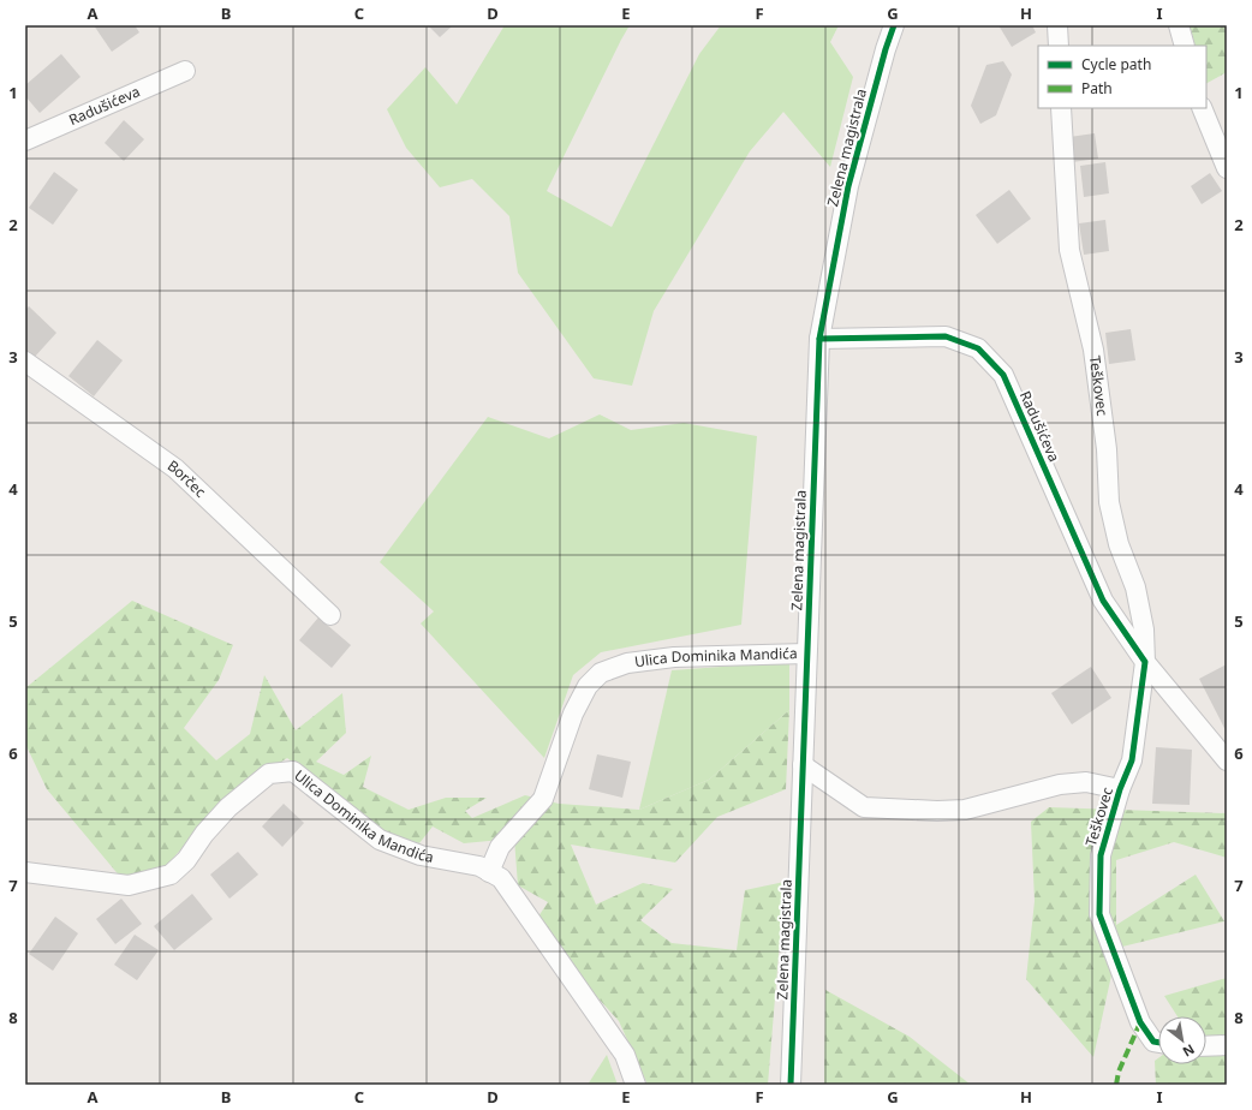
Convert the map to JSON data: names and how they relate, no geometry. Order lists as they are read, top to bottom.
{
  "streets": {
    "street": [
      "Radušićeva",
      "Zelena magistrala",
      "Teškovec",
      "Borčec",
      "Ulica Dominika Mandića"
    ]
  },
  "crossings": [
    ["Radušićeva", "Zelena magistrala"],
    ["Radušićeva", "Teškovec"],
    ["Zelena magistrala", "Teškovec"],
    ["Zelena magistrala", "Ulica Dominika Mandića"]
  ],
  "legend": ["Cycle path", "Path"],
  "north": "bottom right",
  "grid": {
    "columns": [
      "A",
      "B",
      "C",
      "D",
      "E",
      "F",
      "G",
      "H",
      "I"
    ],
    "rows": [
      "1",
      "2",
      "3",
      "4",
      "5",
      "6",
      "7",
      "8"
    ]
  }
}
